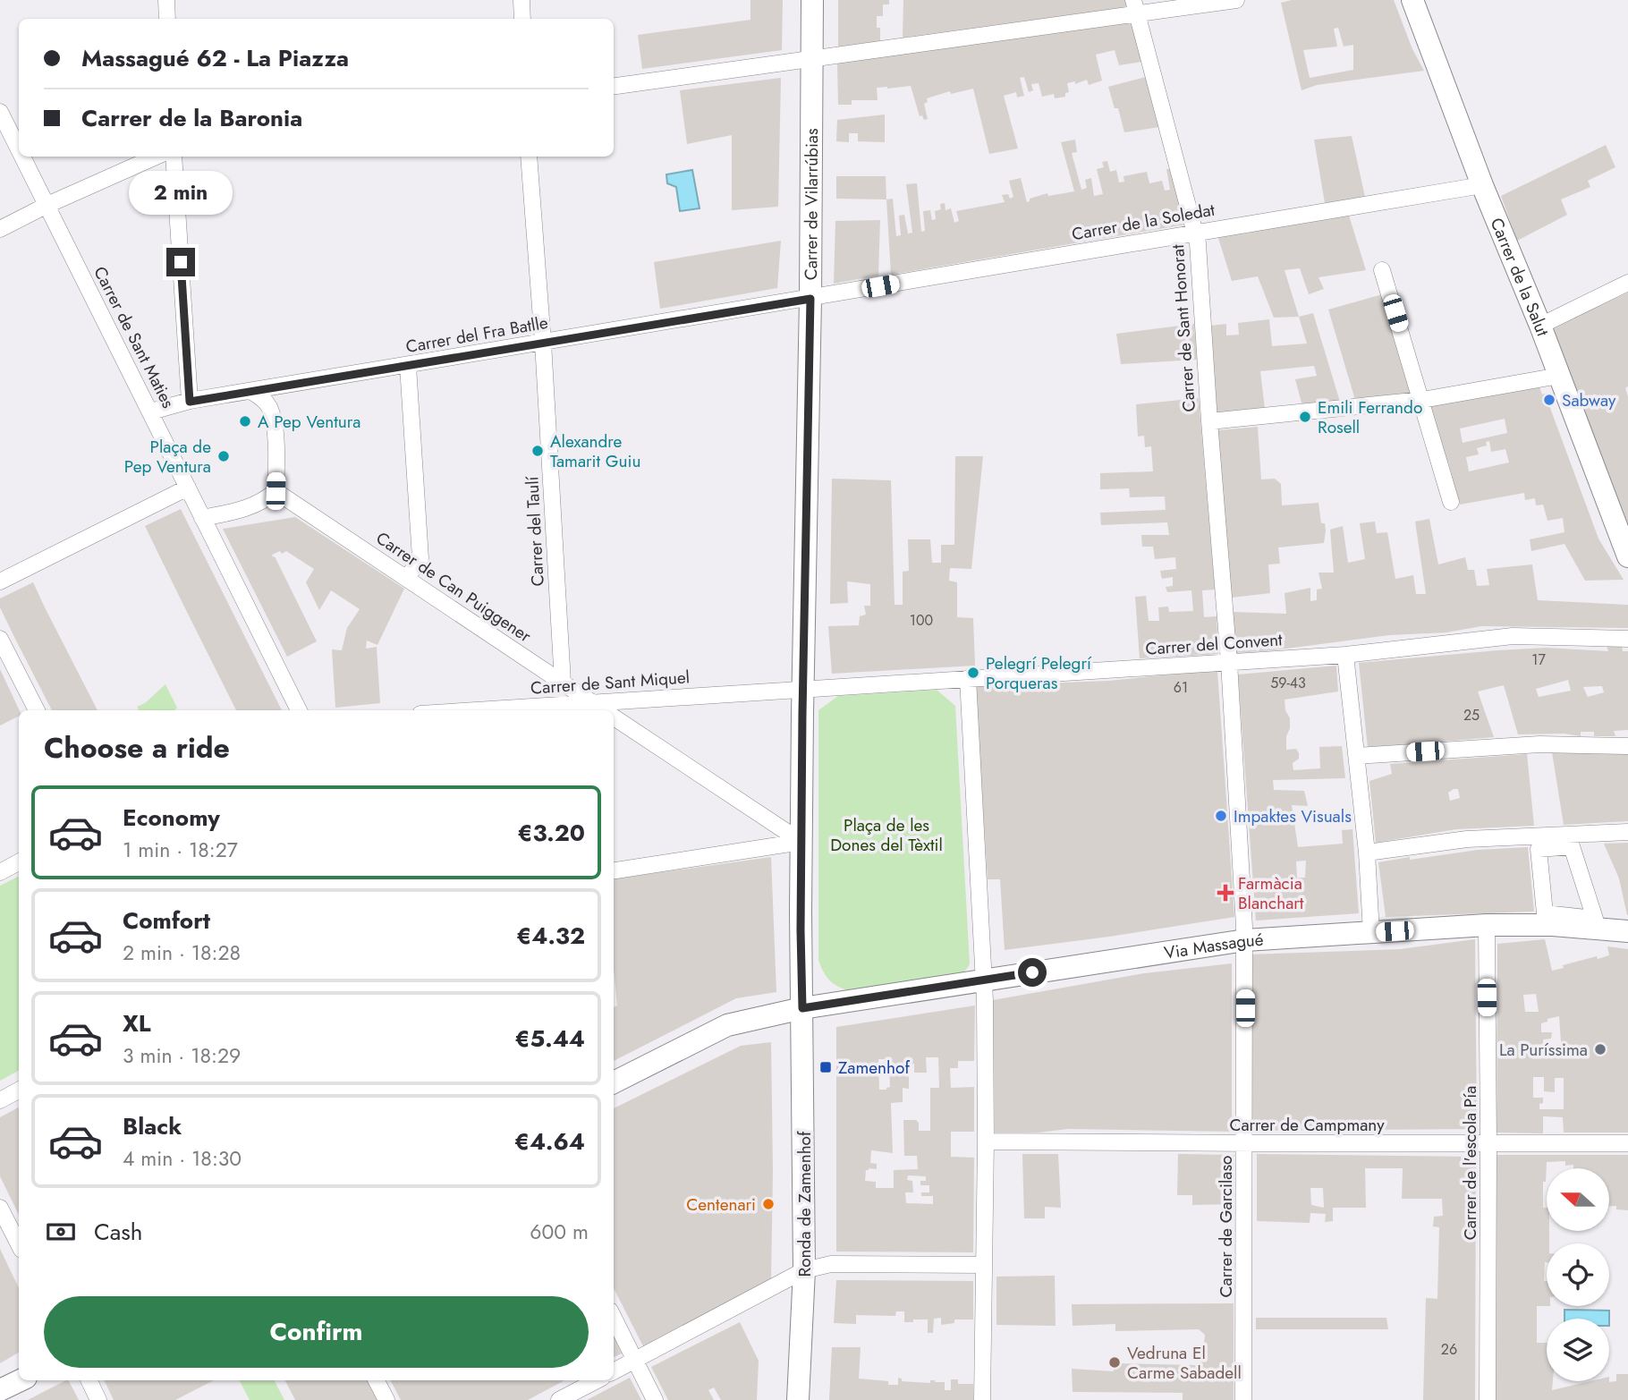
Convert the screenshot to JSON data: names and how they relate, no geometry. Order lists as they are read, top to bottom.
{
  "streets": {
    "street": [
      "Carrer de Vilarrúbias",
      "Carrer de la Soledat",
      "Carrer de la Salut",
      "Carrer de Sant Honorat",
      "Carrer del Fra Batlle",
      "Carrer de Sant Maties",
      "Carrer del Taulí",
      "Carrer de Can Puiggener",
      "Carrer del Convent",
      "Carrer de Sant Miquel",
      "Via Massagué",
      "Carrer de Campmany",
      "Carrer de l'escola Pía",
      "Ronda de Zamenhof",
      "Carrer de Garcilaso"
    ]
  },
  "crossings": [
    ["Carrer de Vilarrúbias", "Carrer de la Soledat"],
    ["Carrer de Vilarrúbias", "Carrer del Fra Batlle"],
    ["Carrer de Vilarrúbias", "Carrer de Can Puiggener"],
    ["Carrer de Vilarrúbias", "Carrer del Convent"],
    ["Carrer de Vilarrúbias", "Carrer de Sant Miquel"],
    ["Carrer de Vilarrúbias", "Via Massagué"],
    ["Carrer de Vilarrúbias", "Ronda de Zamenhof"],
    ["Carrer de la Soledat", "Carrer de la Salut"],
    ["Carrer de la Soledat", "Carrer de Sant Honorat"],
    ["Carrer de la Soledat", "Carrer del Fra Batlle"],
    ["Carrer de Sant Honorat", "Carrer del Convent"],
    ["Carrer de Sant Honorat", "Via Massagué"],
    ["Carrer de Sant Honorat", "Carrer de Garcilaso"],
    ["Carrer del Fra Batlle", "Carrer de Sant Maties"],
    ["Carrer del Fra Batlle", "Carrer del Taulí"],
    ["Carrer del Taulí", "Carrer de Can Puiggener"],
    ["Carrer de Can Puiggener", "Carrer de Sant Miquel"],
    ["Carrer del Convent", "Carrer de Sant Miquel"],
    ["Via Massagué", "Carrer de l'escola Pía"],
    ["Via Massagué", "Ronda de Zamenhof"],
    ["Via Massagué", "Carrer de Garcilaso"],
    ["Carrer de Campmany", "Carrer de l'escola Pía"],
    ["Carrer de Campmany", "Carrer de Garcilaso"]
  ],
  "parks": ["Plaça de les Dones del Tèxtil"],
  "places": {
    "other": [
      "Sabway",
      "Emili Ferrando Rosell",
      "A Pep Ventura",
      "Alexandre Tamarit Guiu",
      "Plaça de Pep Ventura",
      "Pelegrí Pelegrí Porqueras",
      "Impaktes Visuals",
      "La Puríssima",
      "Centenari",
      "Vedruna El Carme Sabadell"
    ],
    "health": ["Farmàcia Blanchart"],
    "transit": ["Zamenhof"]
  },
  "house_numbers": [
    "100",
    "17",
    "59-43",
    "61",
    "25",
    "26"
  ],
  "north": "left",
  "page": {
    "banner": ["Massagué 62 - La Piazza", "Carrer de la Baronia"],
    "bubble": "2 min",
    "heading": "Choose a ride",
    "list": [
      {
        "name": "Economy",
        "note": "1 min · 18:27",
        "value": "€3.20"
      },
      {
        "name": "Comfort",
        "note": "2 min · 18:28",
        "value": "€4.32"
      },
      {
        "name": "XL",
        "note": "3 min · 18:29",
        "value": "€5.44"
      },
      {
        "name": "Black",
        "note": "4 min · 18:30",
        "value": "€4.64"
      }
    ],
    "pay": ["Cash", "600 m"],
    "buttons": "Confirm"
  }
}
